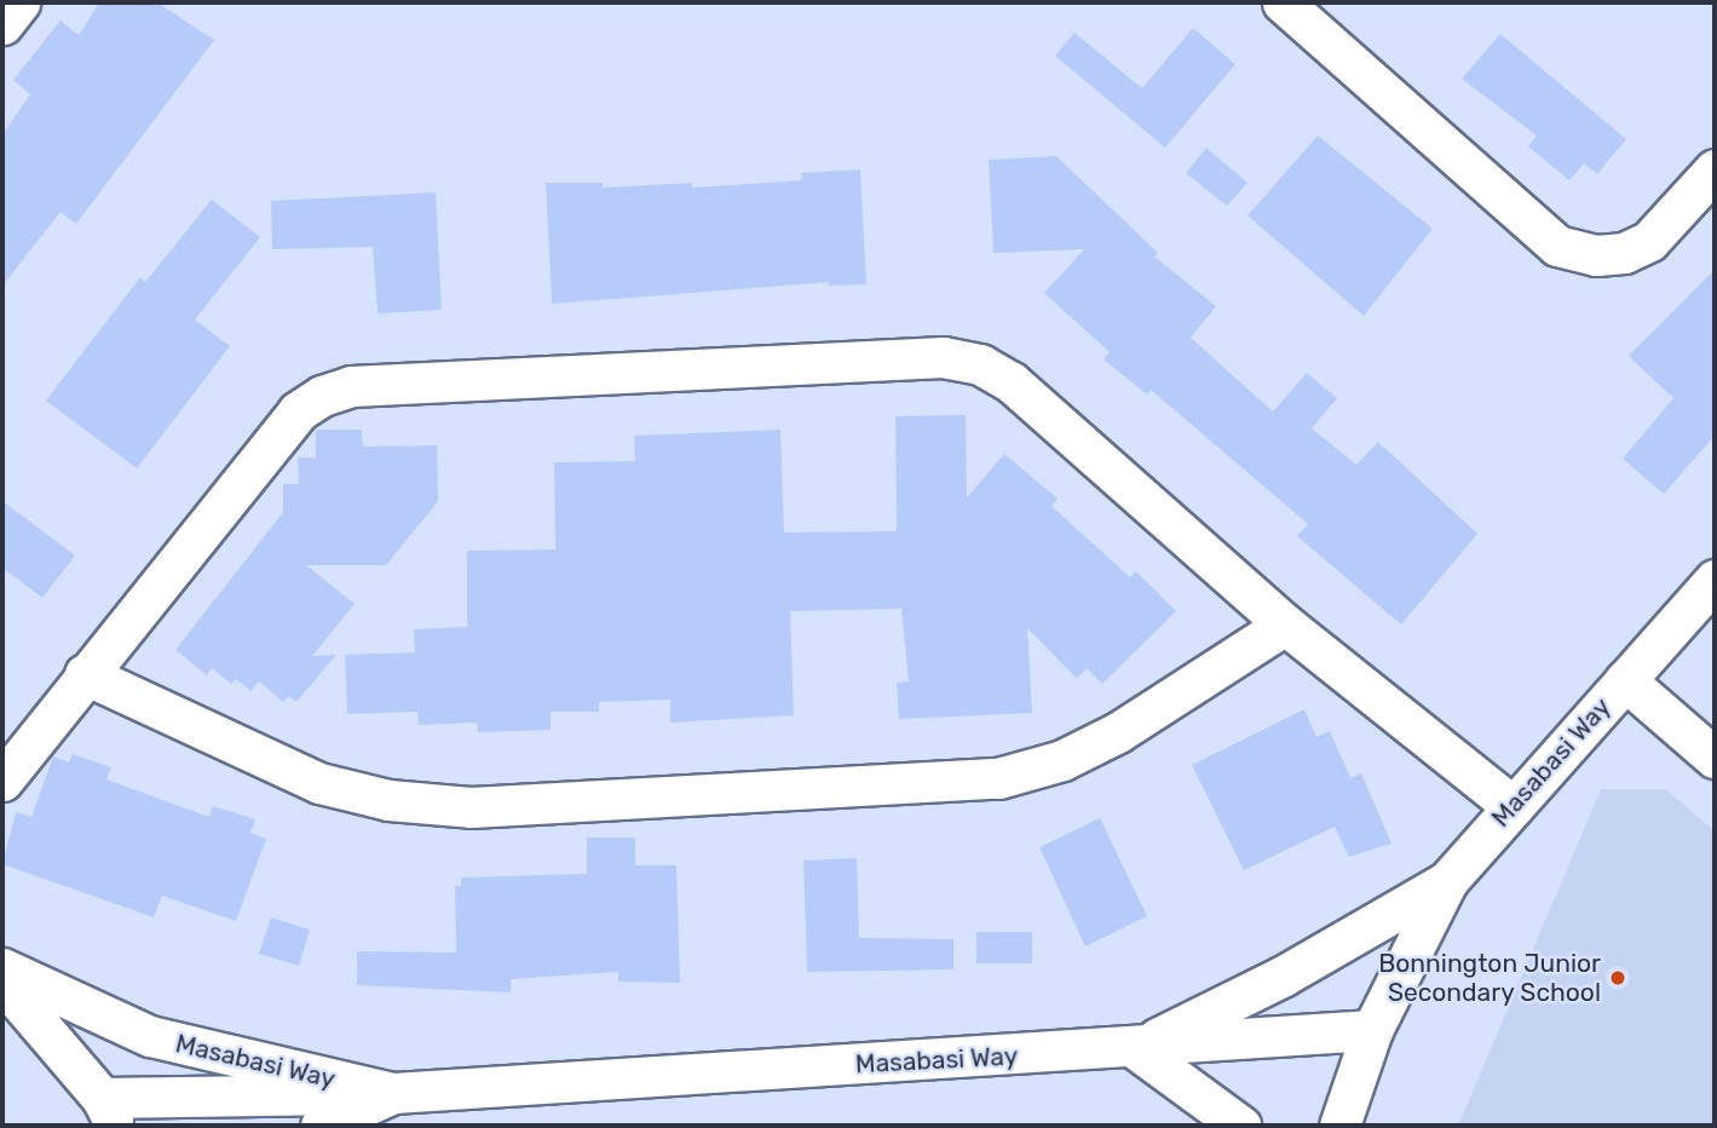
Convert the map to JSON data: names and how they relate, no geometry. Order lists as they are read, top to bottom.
{
  "streets": {
    "street": ["Masabasi Way"]
  },
  "places": ["Bonnington Junior Secondary School"]
}
